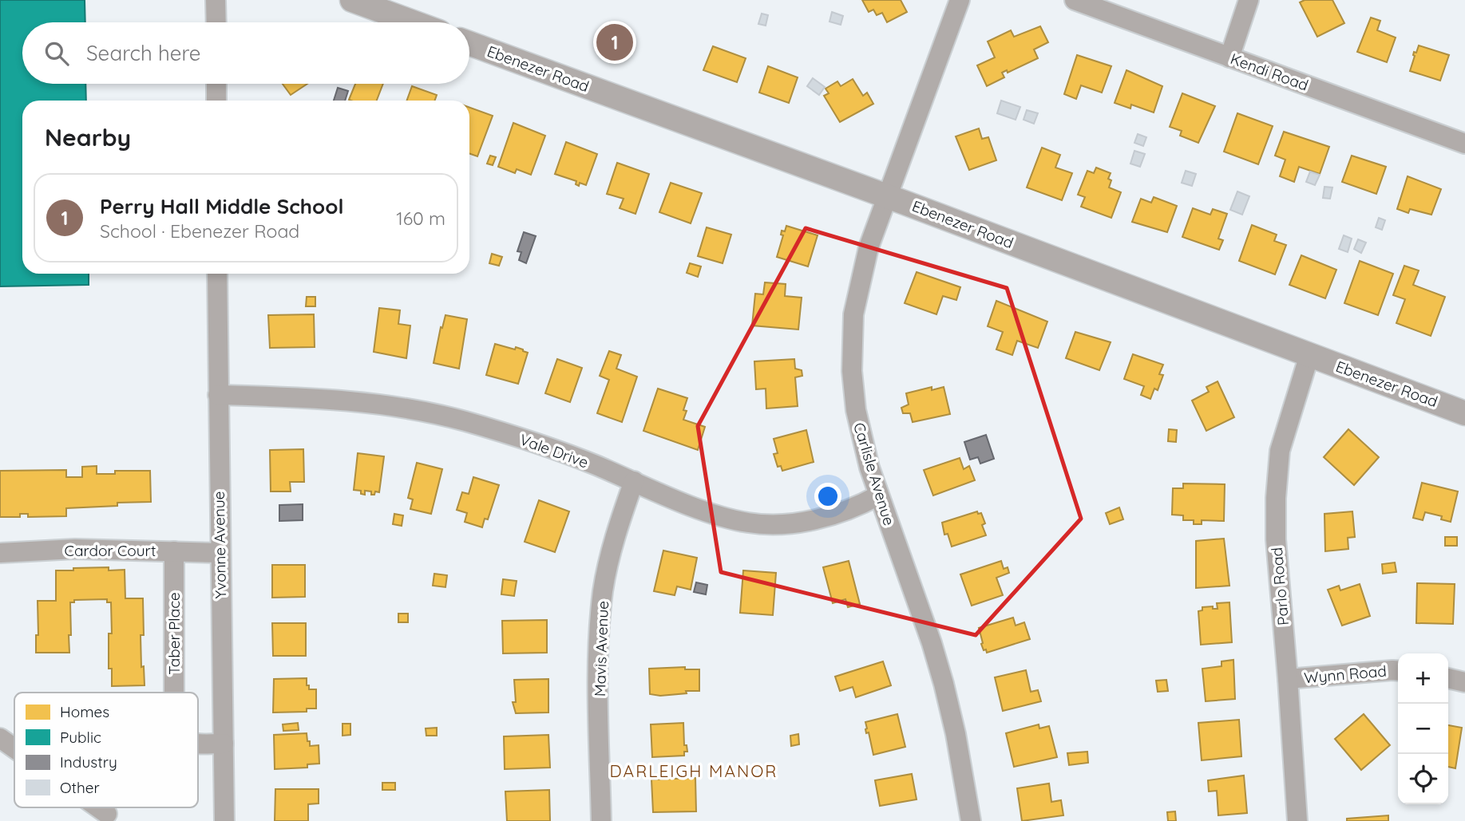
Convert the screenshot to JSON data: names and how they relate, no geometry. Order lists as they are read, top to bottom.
{
  "streets": {
    "street": [
      "Ebenezer Road",
      "Kendi Road",
      "Vale Drive",
      "Carlisle Avenue",
      "Yvonne Avenue",
      "Cardor Court",
      "Parlo Road",
      "Taber Place",
      "Mavis Avenue",
      "Wynn Road"
    ]
  },
  "crossings": [
    ["Ebenezer Road", "Carlisle Avenue"],
    ["Ebenezer Road", "Parlo Road"],
    ["Vale Drive", "Carlisle Avenue"],
    ["Vale Drive", "Yvonne Avenue"],
    ["Vale Drive", "Mavis Avenue"],
    ["Yvonne Avenue", "Cardor Court"],
    ["Cardor Court", "Taber Place"],
    ["Parlo Road", "Wynn Road"]
  ],
  "districts": ["DARLEIGH MANOR"],
  "legend": [
    "Homes",
    "Public",
    "Industry",
    "Other"
  ],
  "page": {
    "pins": "1",
    "search": "Search here",
    "heading": "Nearby",
    "list": [
      {
        "mark": "1",
        "name": "Perry Hall Middle School",
        "note": "School · Ebenezer Road",
        "value": "160 m"
      }
    ],
    "map_buttons": ["+", "−"]
  }
}
